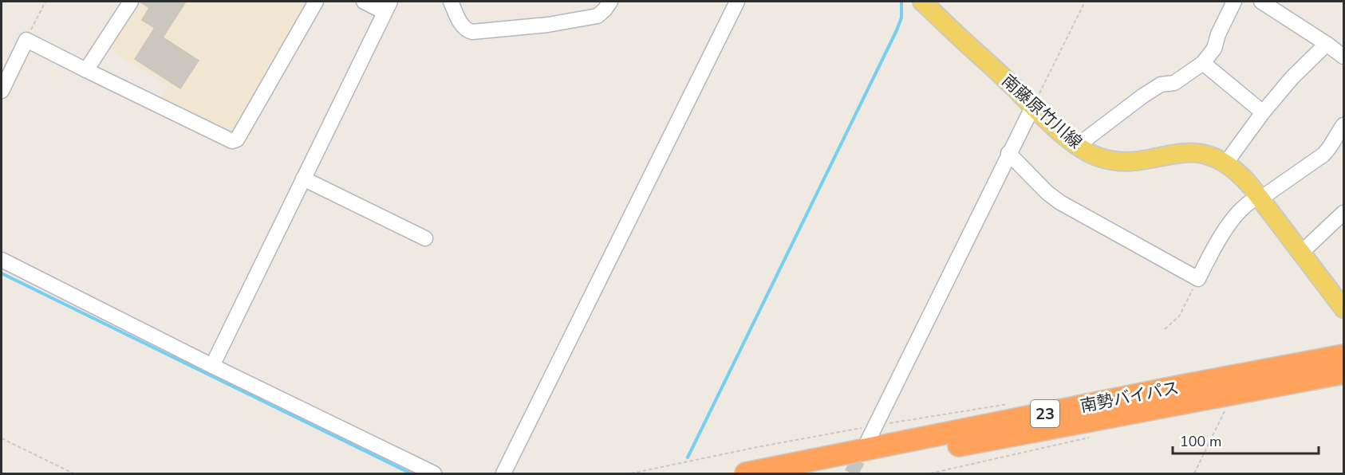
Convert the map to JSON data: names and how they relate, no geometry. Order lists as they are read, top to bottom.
{
  "streets": {
    "highway": ["南勢バイパス", "23"],
    "main road": ["南藤原竹川線"]
  },
  "scale_bar": "100 m"
}
